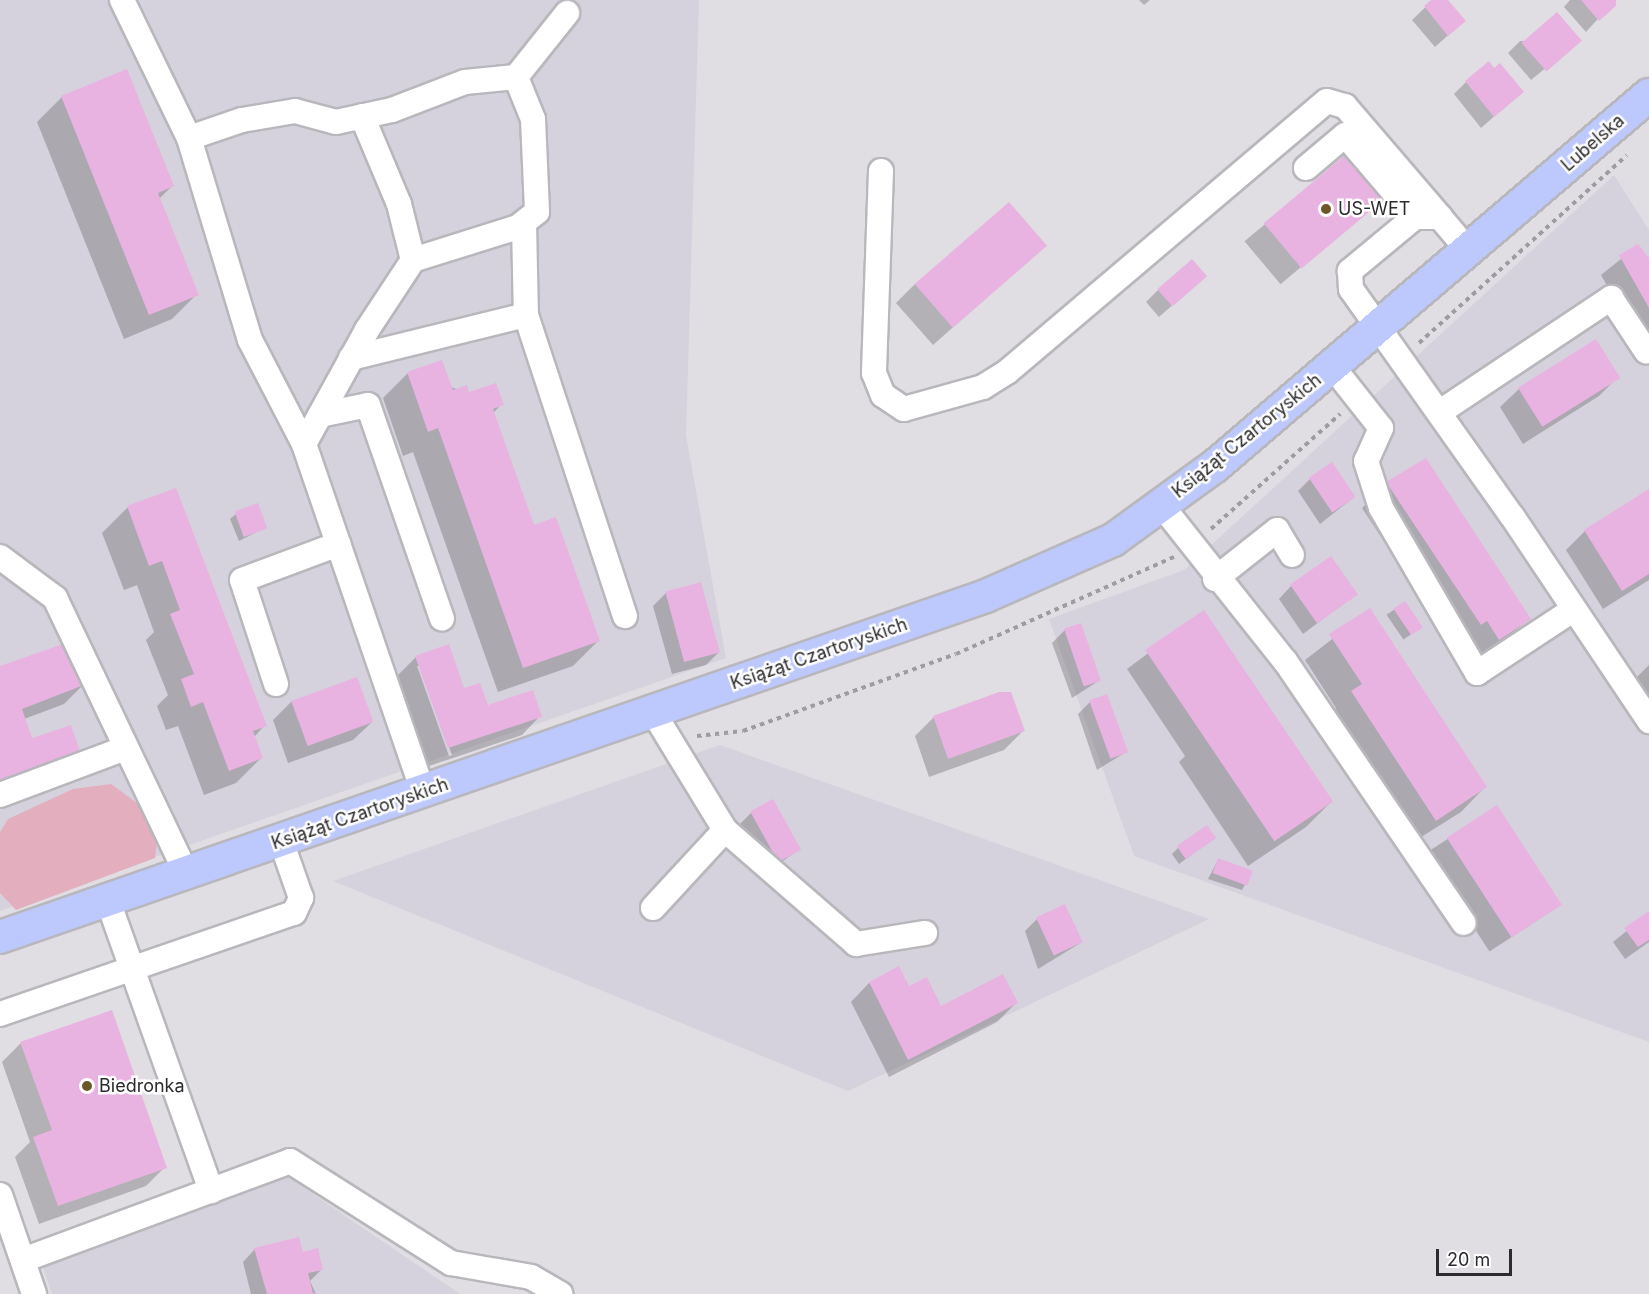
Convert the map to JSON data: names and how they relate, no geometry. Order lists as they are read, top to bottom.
{
  "streets": {
    "main road": ["Lubelska", "Książąt Czartoryskich"]
  },
  "crossings": [
    ["Lubelska", "Książąt Czartoryskich"]
  ],
  "places": ["US-WET", "Biedronka"],
  "scale_bar": "20 m"
}
